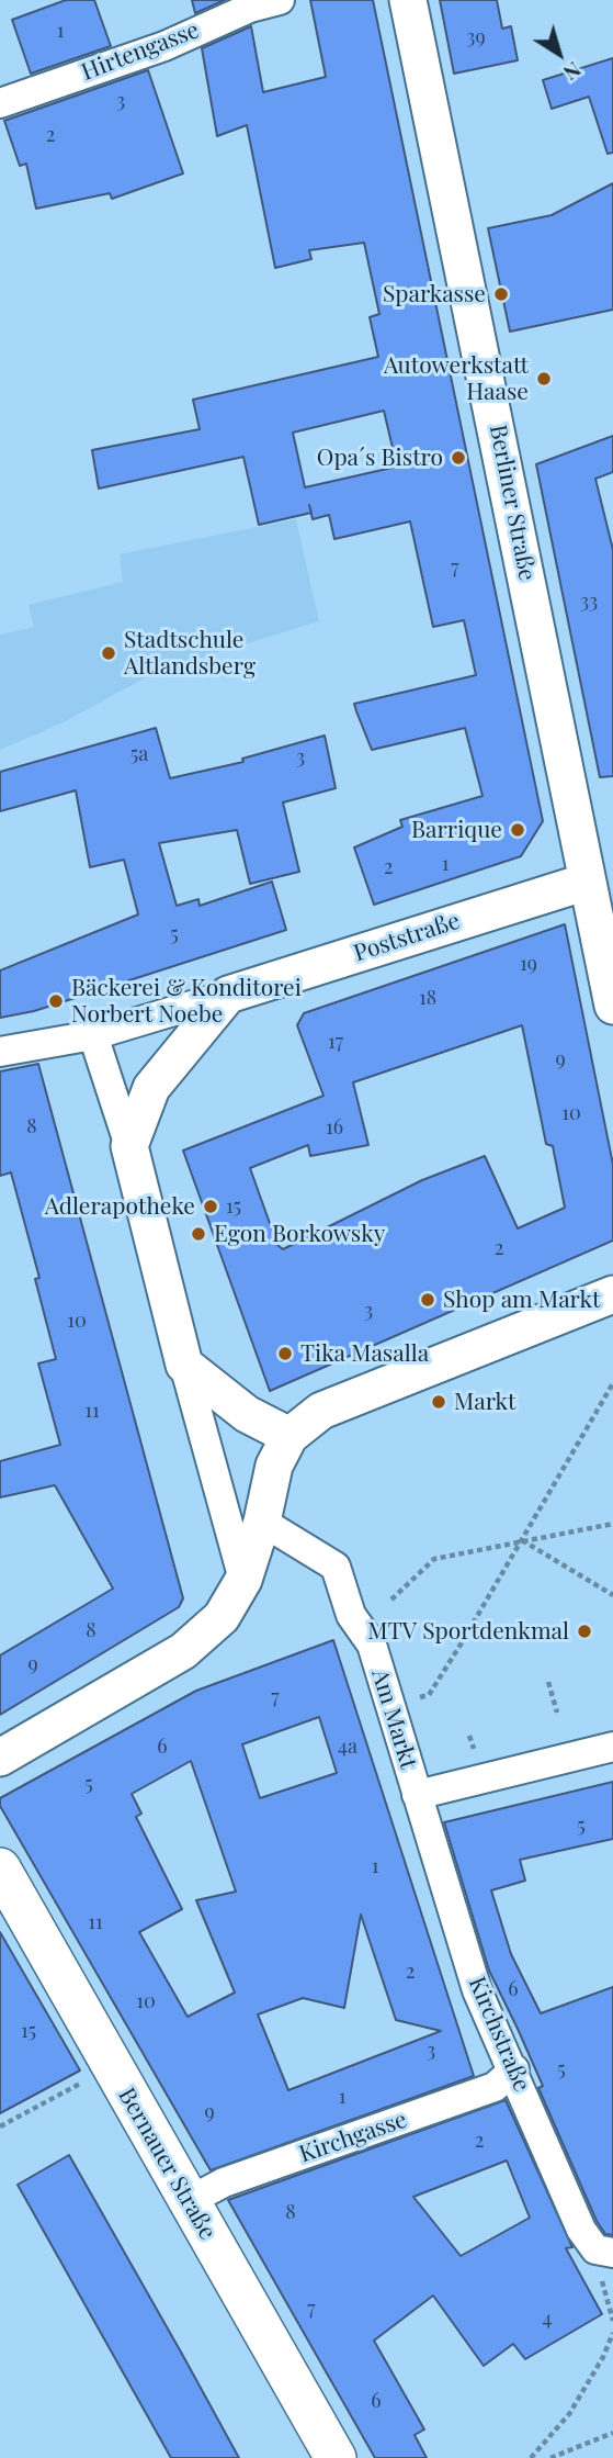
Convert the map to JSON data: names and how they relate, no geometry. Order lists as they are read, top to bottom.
{
  "streets": {
    "main road": ["Bernauer Straße"],
    "street": [
      "Hirtengasse",
      "Berliner Straße",
      "Poststraße",
      "Am Markt",
      "Kirchstraße",
      "Kirchgasse"
    ]
  },
  "crossings": [
    ["Berliner Straße", "Poststraße"],
    ["Am Markt", "Kirchstraße"],
    ["Kirchstraße", "Kirchgasse"],
    ["Kirchgasse", "Bernauer Straße"]
  ],
  "places": [
    "Sparkasse",
    "Autowerkstatt Haase",
    "Opa´s Bistro",
    "Stadtschule Altlandsberg",
    "Barrique",
    "Bäckerei & Konditorei Norbert Noebe",
    "Adlerapotheke",
    "Egon Borkowsky",
    "Shop am Markt",
    "Tika Masalla",
    "Markt",
    "MTV Sportdenkmal"
  ],
  "house_numbers": [
    "1",
    "39",
    "3",
    "2",
    "7",
    "33",
    "5a",
    "3",
    "1",
    "2",
    "5",
    "19",
    "18",
    "17",
    "9",
    "10",
    "8",
    "16",
    "15",
    "2",
    "3",
    "10",
    "11",
    "8",
    "9",
    "7",
    "6",
    "4a",
    "5",
    "5",
    "1",
    "11",
    "2",
    "6",
    "10",
    "15",
    "3",
    "5",
    "1",
    "9",
    "2",
    "8",
    "7",
    "4",
    "6"
  ],
  "north": "bottom right"
}
